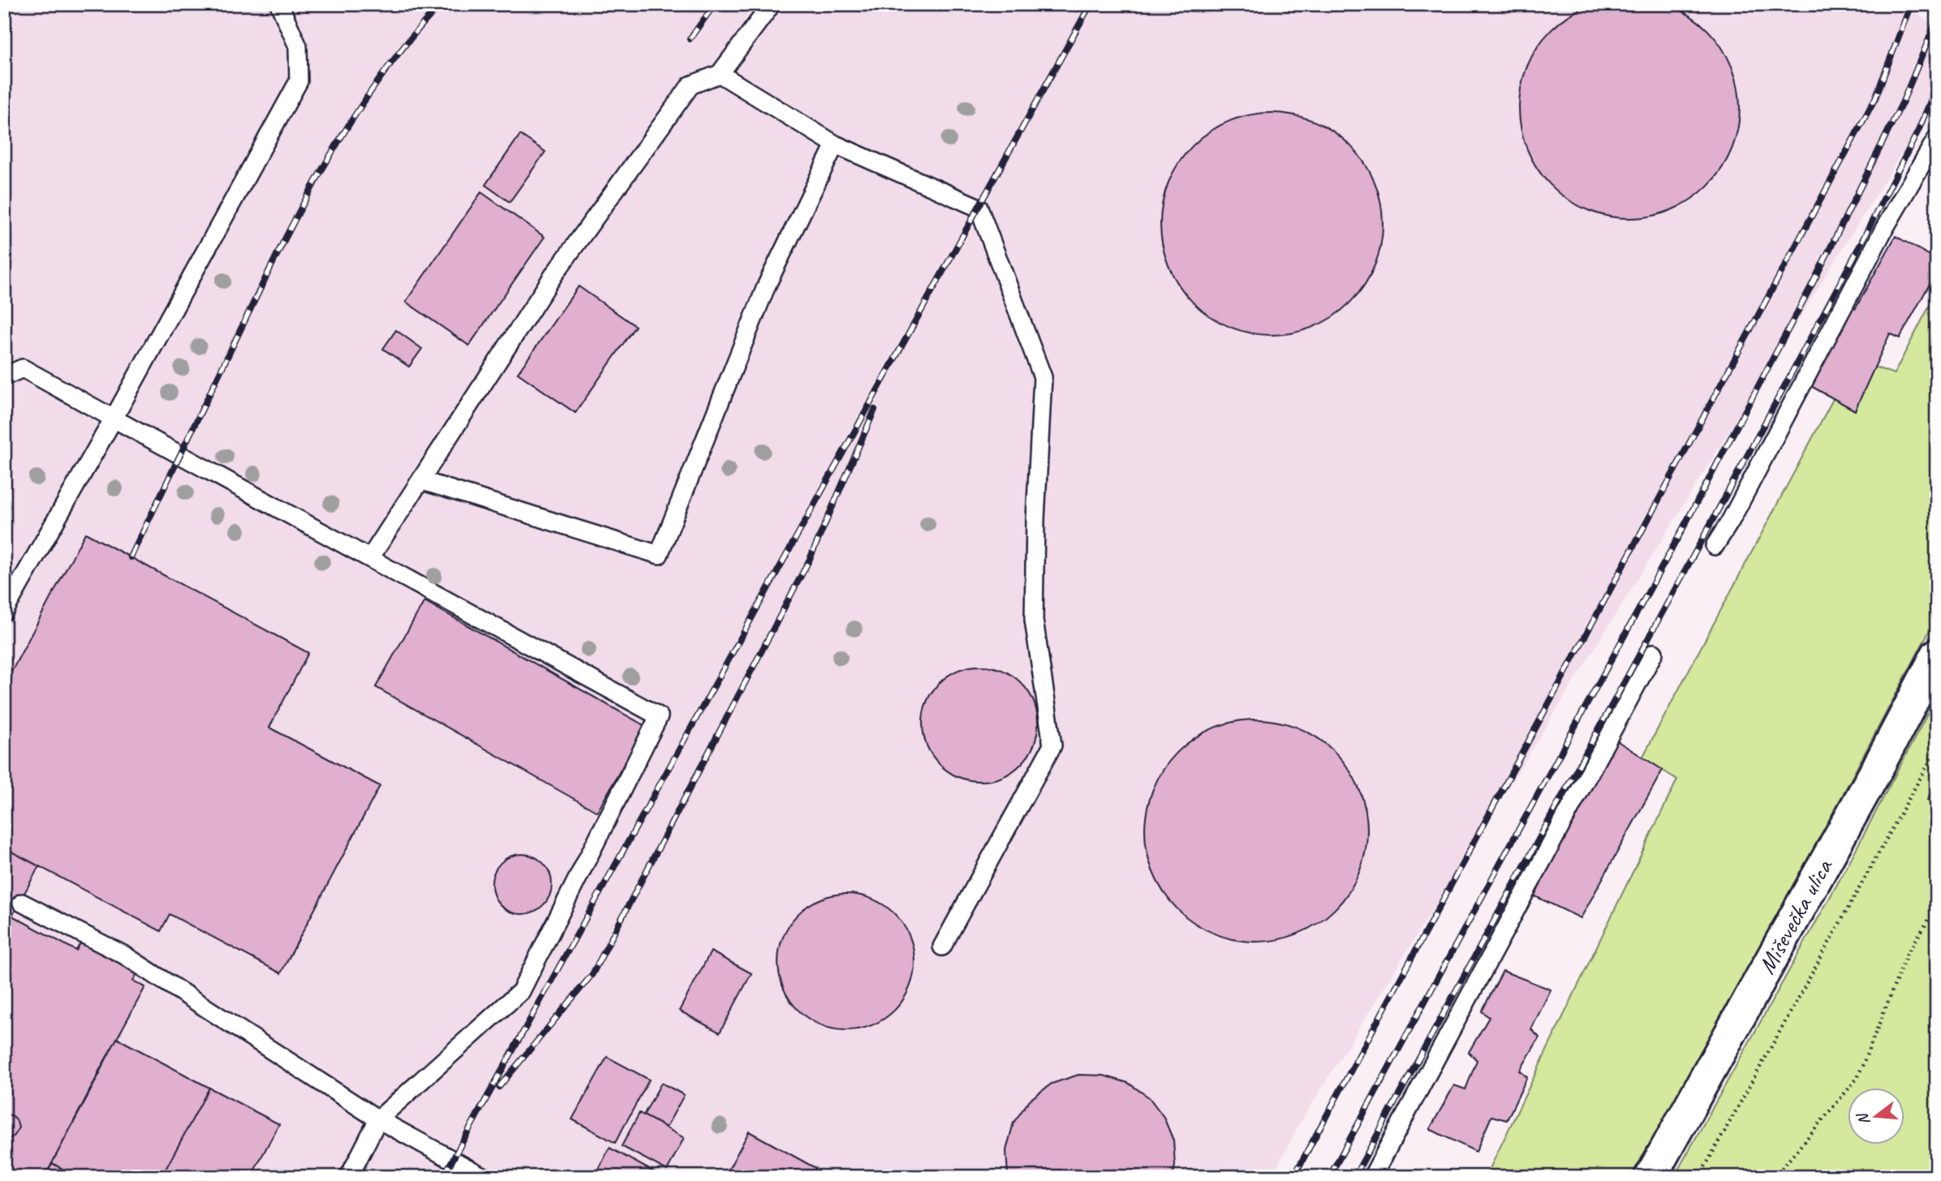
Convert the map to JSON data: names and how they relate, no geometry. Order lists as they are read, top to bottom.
{
  "streets": {
    "street": ["Miševečka ulica"]
  },
  "north": "left"
}
